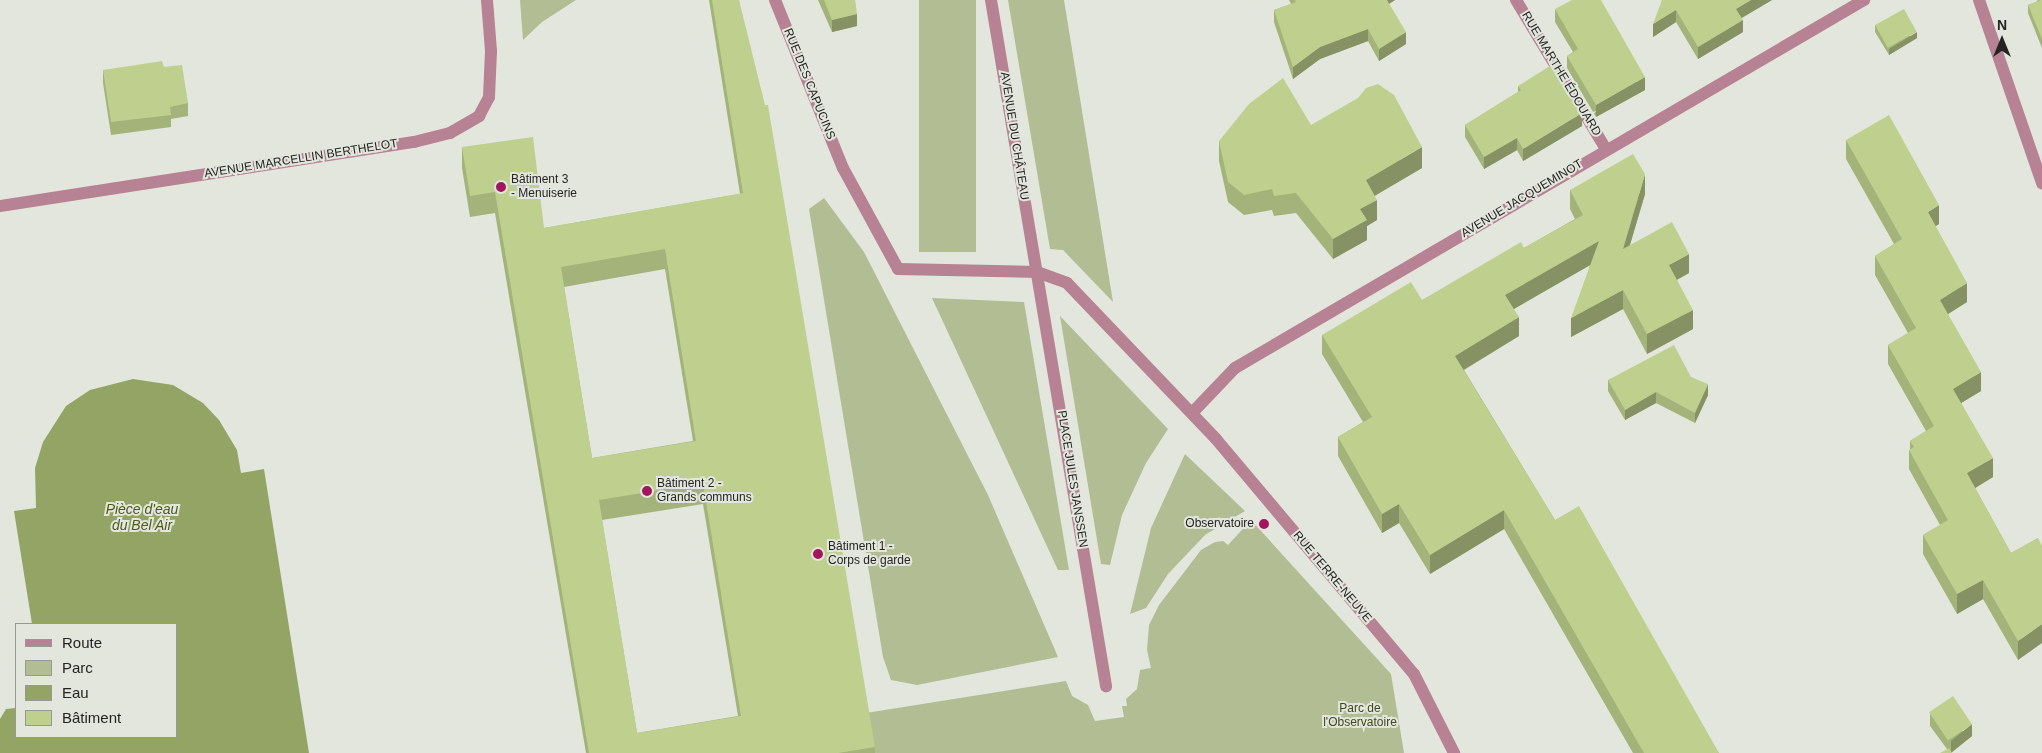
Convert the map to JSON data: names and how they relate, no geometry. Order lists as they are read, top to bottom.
{
  "streets": {
    "street": [
      "RUE MARTHE ÉDOUARD",
      "RUE DES CAPUCINS",
      "AVENUE DU CHÂTEAU",
      "AVENUE MARCELLIN BERTHELOT",
      "AVENUE JACQUEMINOT",
      "PLACE JULES JANSSEN",
      "RUE TERRE-NEUVE"
    ]
  },
  "crossings": [
    ["RUE MARTHE ÉDOUARD", "AVENUE JACQUEMINOT"],
    ["RUE DES CAPUCINS", "AVENUE DU CHÂTEAU"],
    ["RUE DES CAPUCINS", "PLACE JULES JANSSEN"],
    ["AVENUE DU CHÂTEAU", "PLACE JULES JANSSEN"],
    ["AVENUE JACQUEMINOT", "RUE TERRE-NEUVE"]
  ],
  "water": ["Pièce d'eau du Bel Air"],
  "parks": ["Parc de l'Observatoire"],
  "places": [
    "Bâtiment 3 - Menuiserie",
    "Bâtiment 2 - Grands communs",
    "Observatoire",
    "Bâtiment 1 - Corps de garde"
  ],
  "legend": [
    "Route",
    "Parc",
    "Eau",
    "Bâtiment"
  ],
  "north": "top"
}
